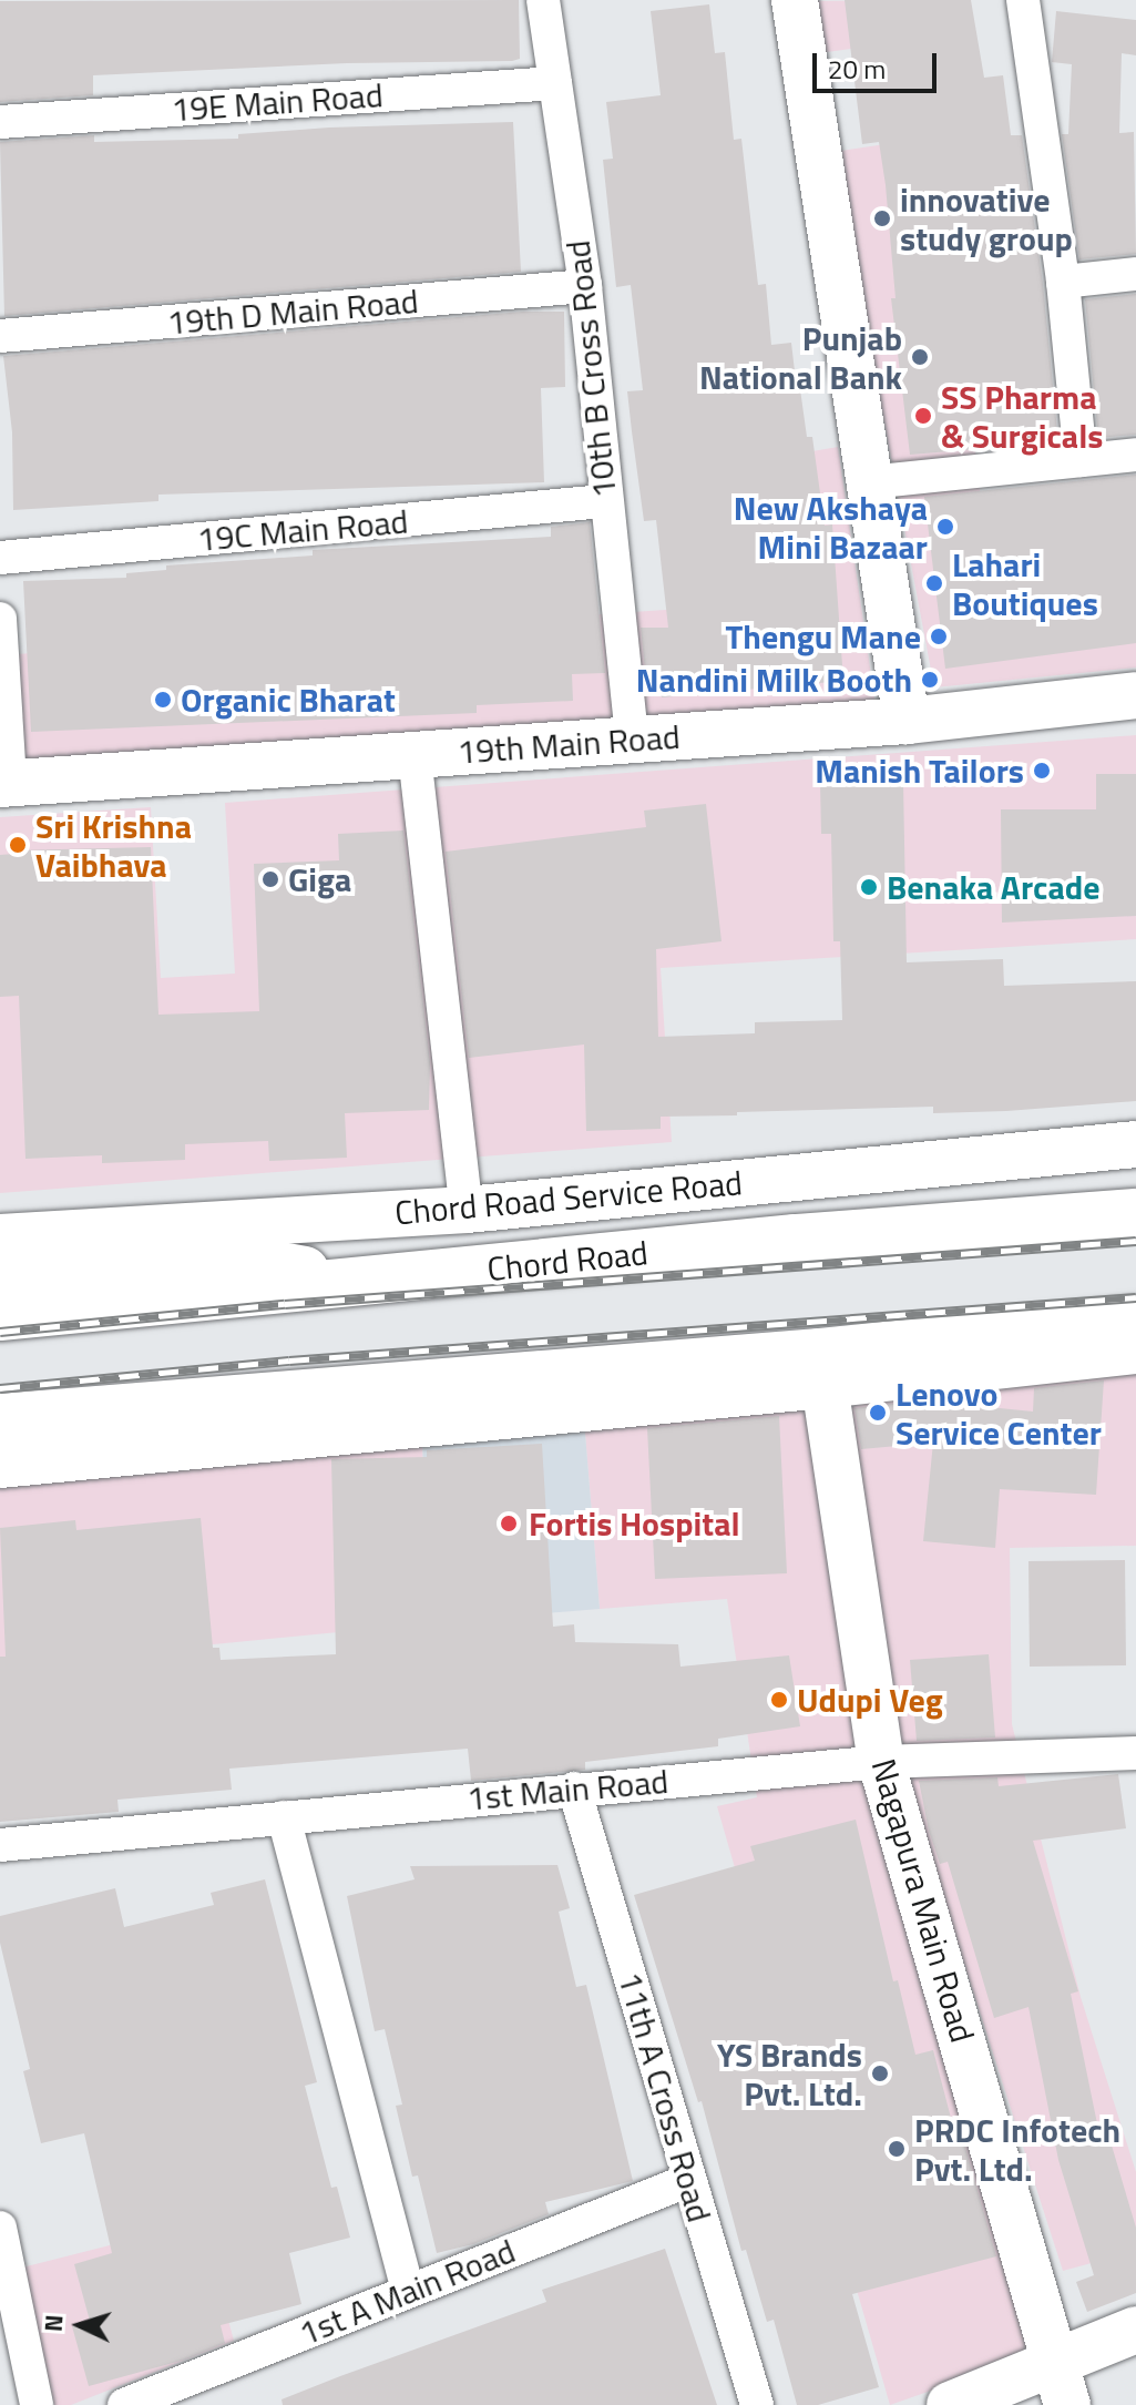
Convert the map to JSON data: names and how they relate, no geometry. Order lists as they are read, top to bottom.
{
  "streets": {
    "main road": ["Chord Road"],
    "street": [
      "19E Main Road",
      "19th D Main Road",
      "10th B Cross Road",
      "19C Main Road",
      "19th Main Road",
      "Chord Road Service Road",
      "1st Main Road",
      "Nagapura Main Road",
      "11th A Cross Road",
      "1st A Main Road"
    ]
  },
  "crossings": [
    ["19E Main Road", "10th B Cross Road"],
    ["19th D Main Road", "10th B Cross Road"],
    ["10th B Cross Road", "19C Main Road"],
    ["10th B Cross Road", "19th Main Road"],
    ["1st Main Road", "Nagapura Main Road"],
    ["1st Main Road", "11th A Cross Road"],
    ["11th A Cross Road", "1st A Main Road"]
  ],
  "places": [
    "innovative study group",
    "Punjab National Bank",
    "SS Pharma & Surgicals",
    "New Akshaya Mini Bazaar",
    "Lahari Boutiques",
    "Thengu Mane",
    "Nandini Milk Booth",
    "Organic Bharat",
    "Manish Tailors",
    "Sri Krishna Vaibhava",
    "Giga",
    "Benaka Arcade",
    "Lenovo Service Center",
    "Fortis Hospital",
    "Udupi Veg",
    "YS Brands Pvt. Ltd.",
    "PRDC Infotech Pvt. Ltd."
  ],
  "scale_bar": "20 m",
  "north": "left"
}
